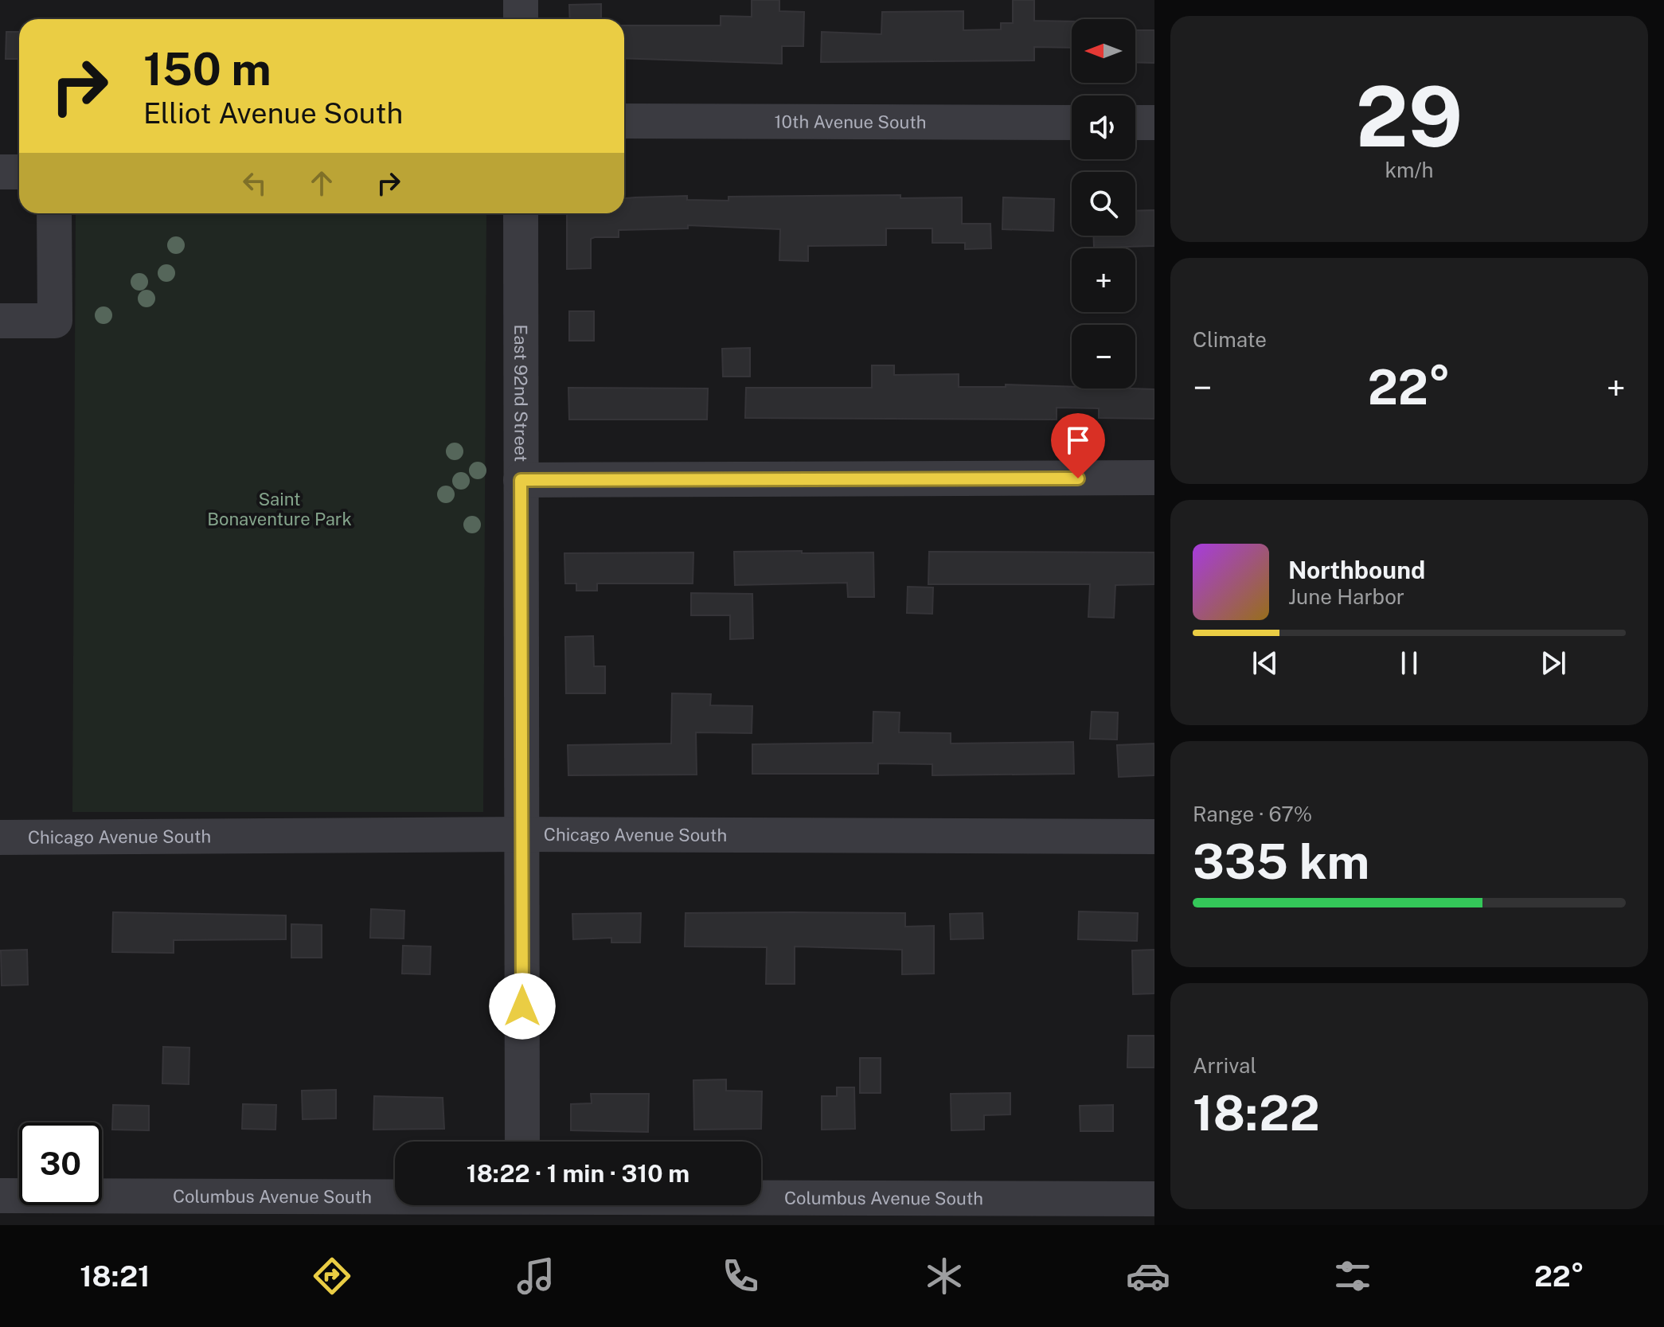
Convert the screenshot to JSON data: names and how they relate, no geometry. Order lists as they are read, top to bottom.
{
  "streets": {
    "street": [
      "10th Avenue South",
      "East 92nd Street",
      "Chicago Avenue South",
      "Columbus Avenue South"
    ]
  },
  "crossings": [
    ["East 92nd Street", "Chicago Avenue South"]
  ],
  "parks": ["Saint Bonaventure Park"],
  "north": "left",
  "page": {
    "tile": [
      ["29", "km/h"],
      "Climate",
      ["Range · 67%", "335 km"],
      ["Arrival", "18:22"]
    ],
    "map_buttons": ["+", "−"],
    "turn": ["150 m", "Elliot Avenue South"],
    "heat": ["−", "22°", "+"],
    "song": ["Northbound", "June Harbor"],
    "limit": "30",
    "trip": "18:22 · 1 min · 310 m",
    "tabs": ["18:21", "22°"]
  }
}
